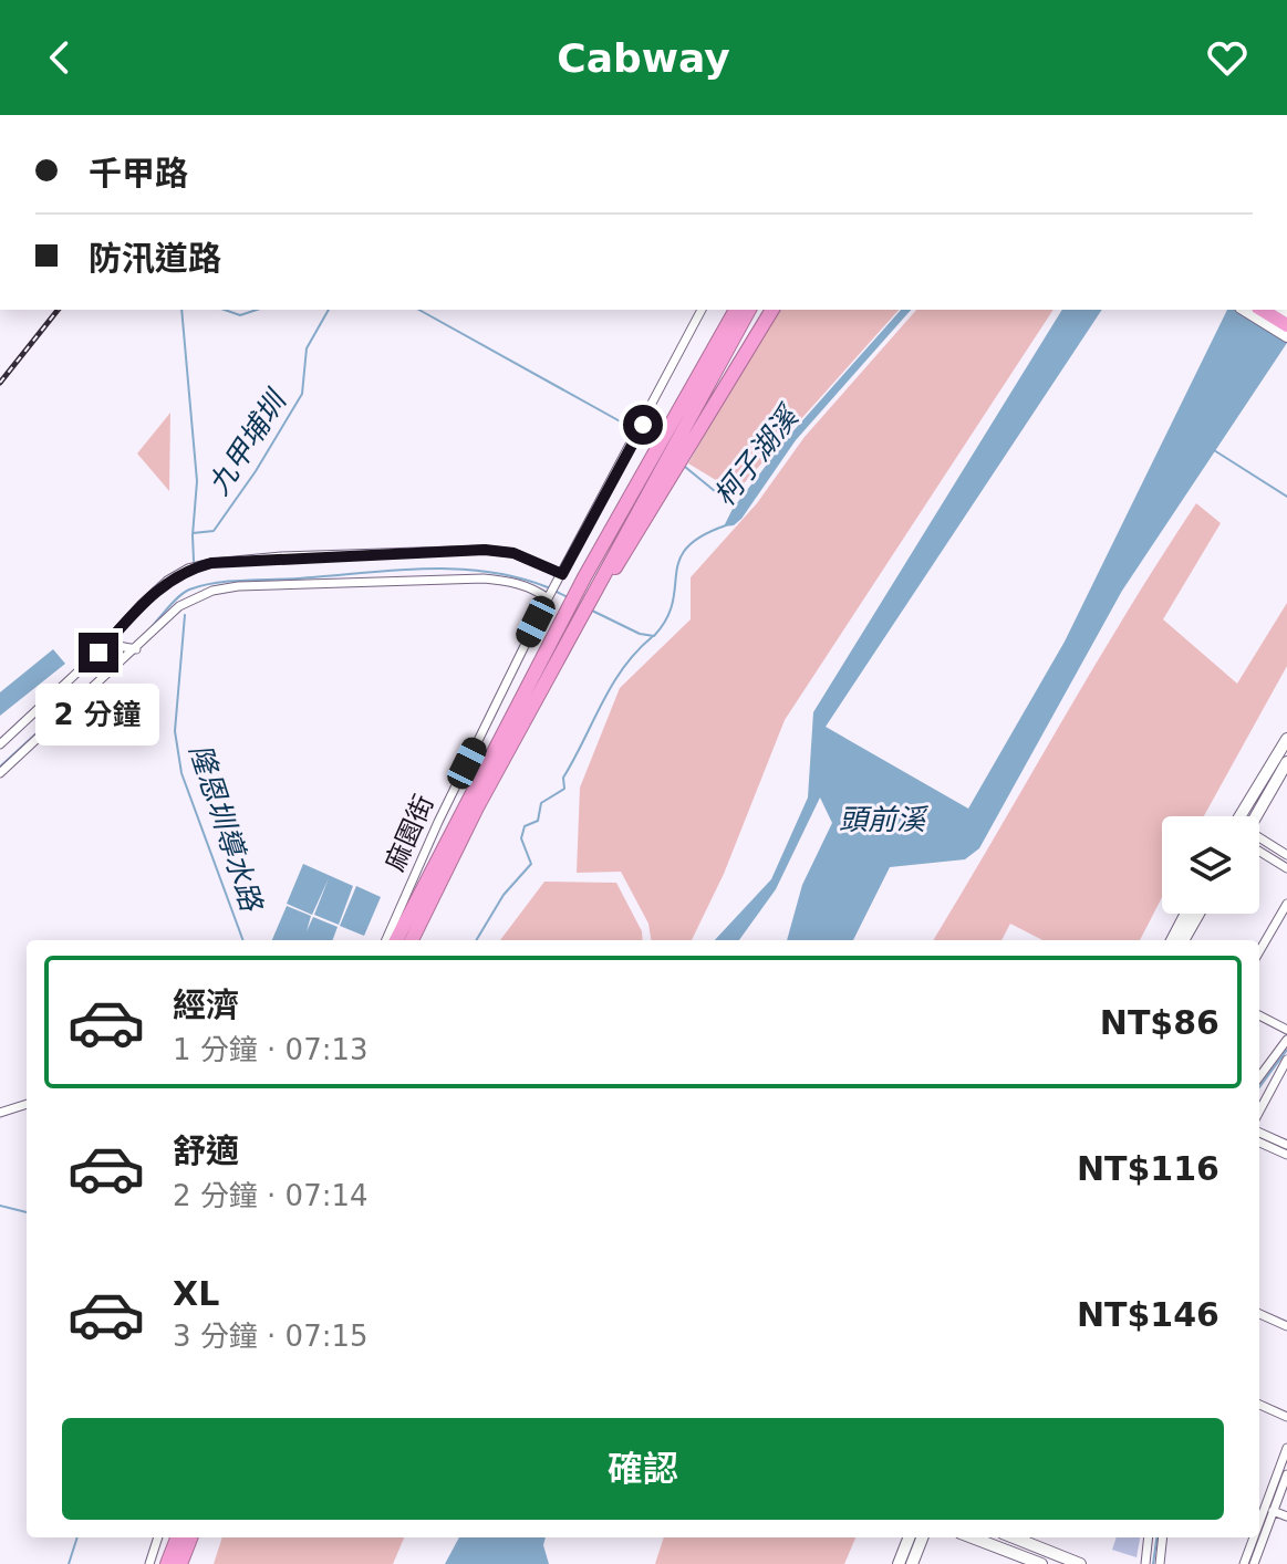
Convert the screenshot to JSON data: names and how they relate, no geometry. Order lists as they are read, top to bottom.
{
  "streets": {
    "street": ["麻園街"]
  },
  "water": [
    "九甲埔圳",
    "柯子湖溪",
    "頭前溪",
    "隆恩圳導水路"
  ],
  "page": {
    "header": "Cabway",
    "banner": ["千甲路", "防汛道路"],
    "bubble": "2 分鐘",
    "list": [
      {
        "name": "經濟",
        "note": "1 分鐘 · 07:13",
        "value": "NT$86"
      },
      {
        "name": "舒適",
        "note": "2 分鐘 · 07:14",
        "value": "NT$116"
      },
      {
        "name": "XL",
        "note": "3 分鐘 · 07:15",
        "value": "NT$146"
      }
    ],
    "buttons": "確認"
  }
}
